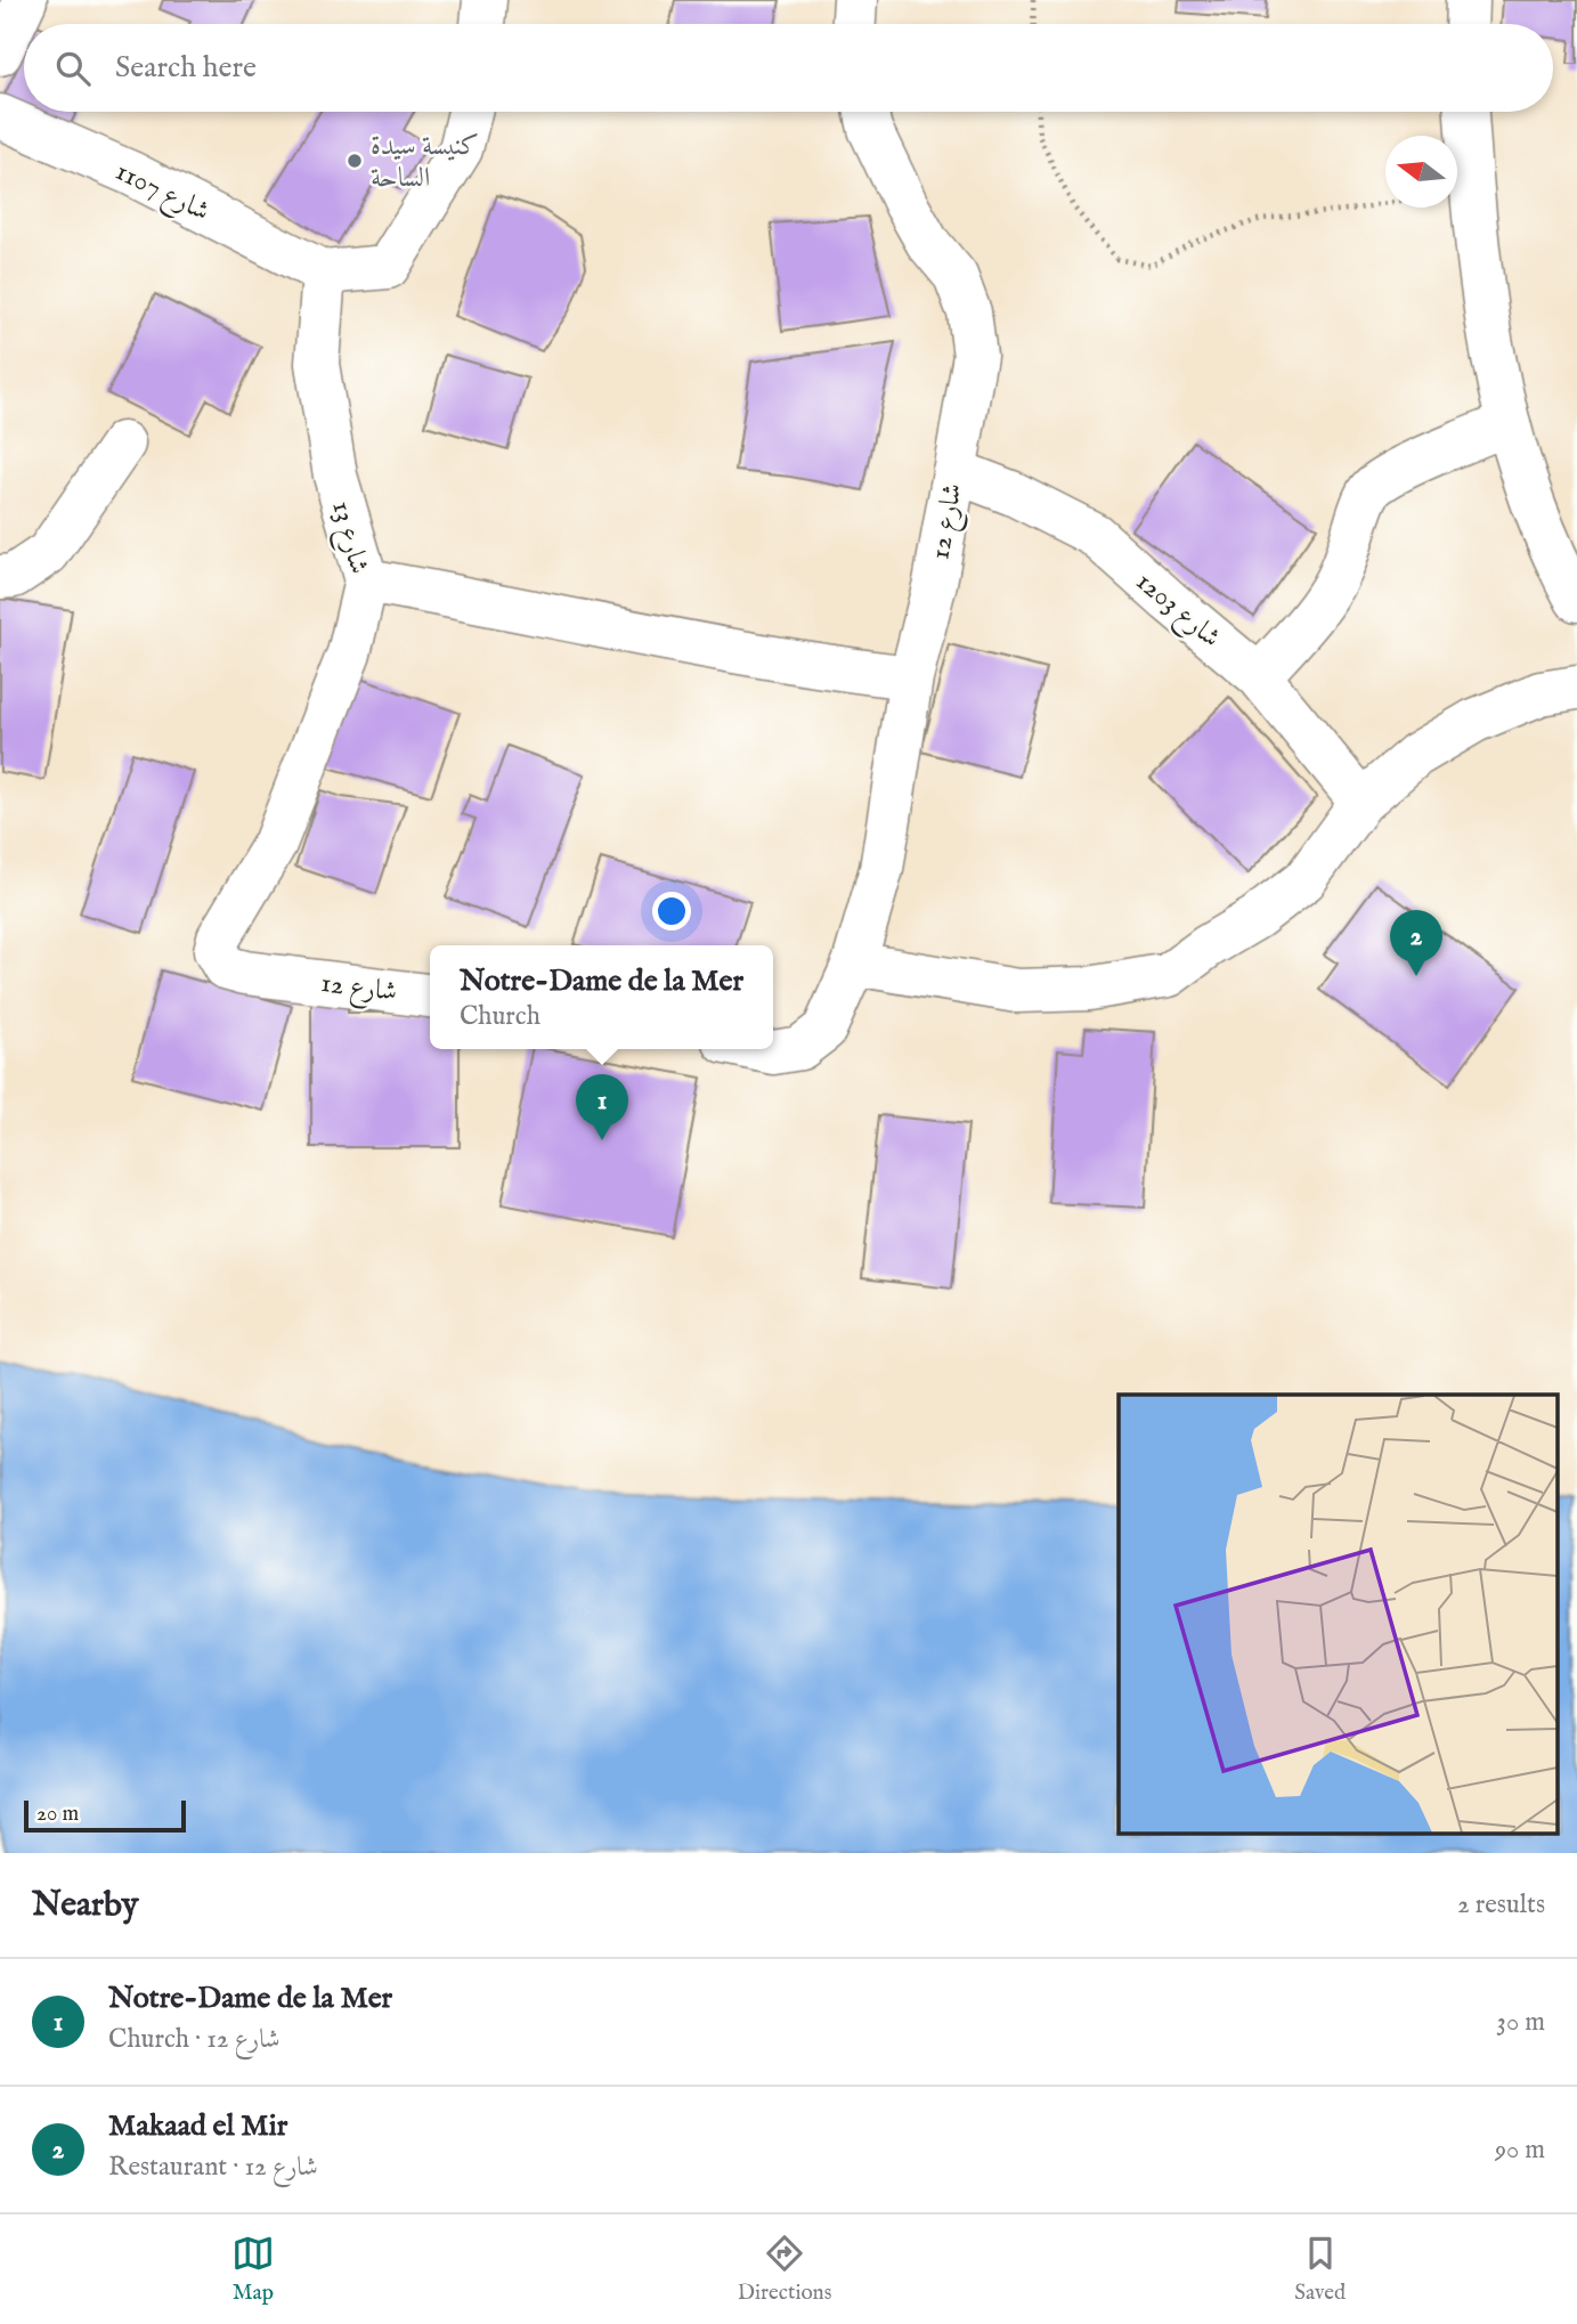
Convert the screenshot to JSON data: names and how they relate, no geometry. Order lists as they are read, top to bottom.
{
  "streets": {
    "street": [
      "شارع 1107",
      "شارع 12",
      "شارع 13",
      "شارع 1203"
    ]
  },
  "crossings": [
    ["شارع 1107", "شارع 13"],
    ["شارع 12", "شارع 13"],
    ["شارع 12", "شارع 1203"]
  ],
  "places": ["كنيسة سيدة الساحة"],
  "scale_bar": "20 m",
  "north": "left",
  "page": {
    "search": "Search here",
    "pins": ["2", "1"],
    "popup": ["Notre-Dame de la Mer", "Church"],
    "scale": "20 m",
    "heading": ["Nearby", "2 results"],
    "list": [
      {
        "mark": "1",
        "name": "Notre-Dame de la Mer",
        "note": "Church · شارع 12",
        "value": "30 m"
      },
      {
        "mark": "2",
        "name": "Makaad el Mir",
        "note": "Restaurant · شارع 12",
        "value": "90 m"
      }
    ],
    "nav": ["Map", "Directions", "Saved"]
  }
}
